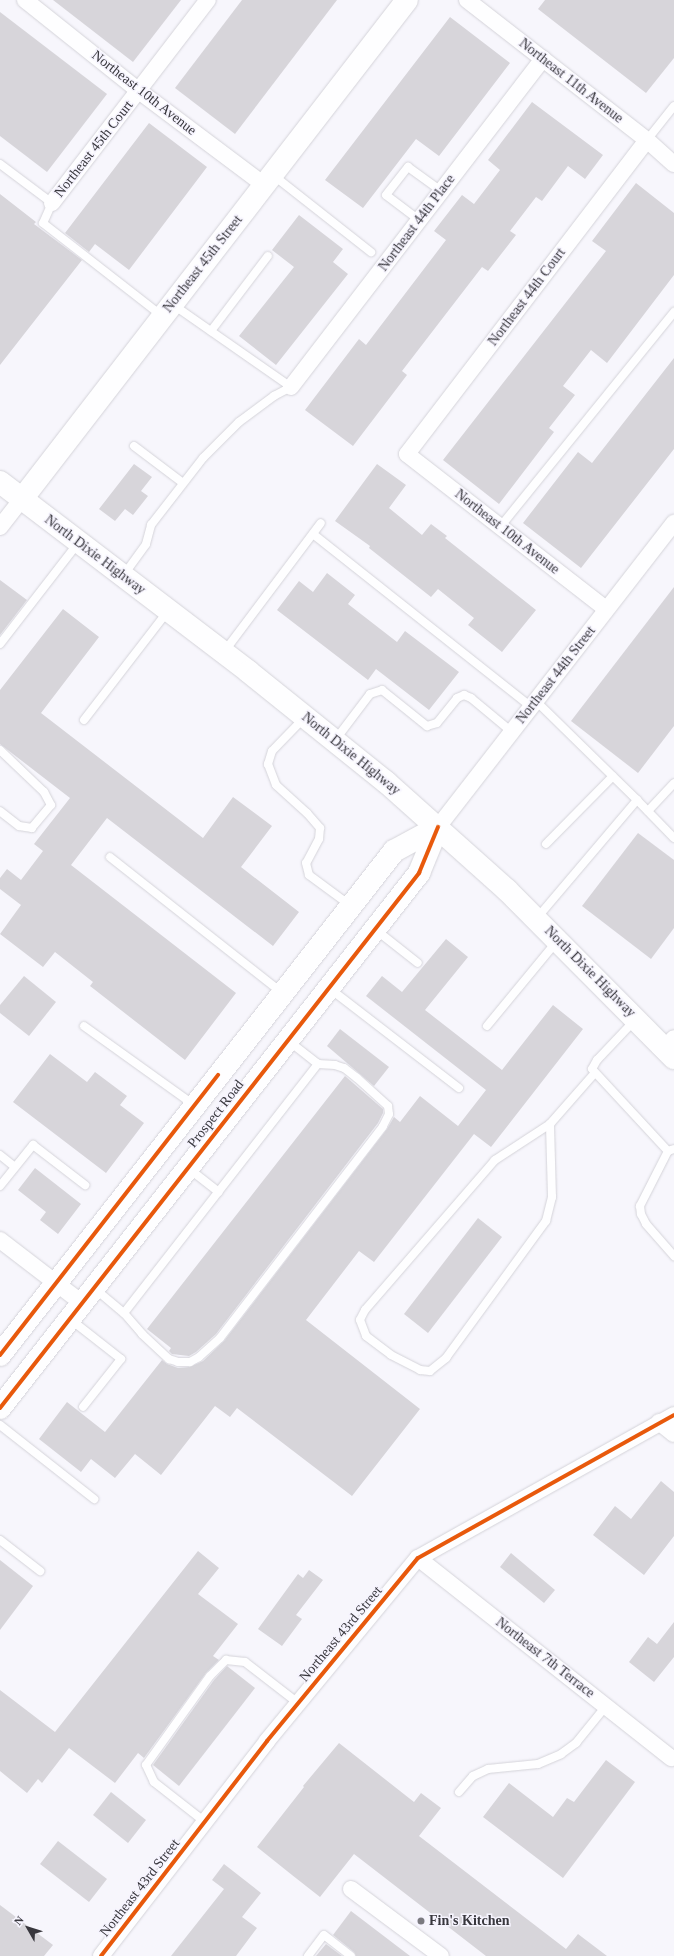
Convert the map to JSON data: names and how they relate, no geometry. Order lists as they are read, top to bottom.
{
  "streets": {
    "main road": ["Northeast 45th Street", "North Dixie Highway", "Prospect Road"],
    "street": [
      "Northeast 11th Avenue",
      "Northeast 10th Avenue",
      "Northeast 45th Court",
      "Northeast 44th Place",
      "Northeast 44th Court",
      "Northeast 44th Street",
      "Northeast 43rd Street",
      "Northeast 7th Terrace"
    ]
  },
  "crossings": [
    ["Northeast 11th Avenue", "Northeast 44th Place"],
    ["Northeast 11th Avenue", "Northeast 44th Court"],
    ["Northeast 10th Avenue", "Northeast 45th Court"],
    ["Northeast 10th Avenue", "Northeast 45th Street"],
    ["Northeast 10th Avenue", "Northeast 44th Court"],
    ["Northeast 10th Avenue", "Northeast 44th Street"],
    ["Northeast 45th Street", "North Dixie Highway"],
    ["North Dixie Highway", "Northeast 44th Street"],
    ["North Dixie Highway", "Prospect Road"],
    ["Northeast 44th Street", "Prospect Road"],
    ["Northeast 43rd Street", "Northeast 7th Terrace"]
  ],
  "places": ["Fin's Kitchen"],
  "north": "top left"
}
